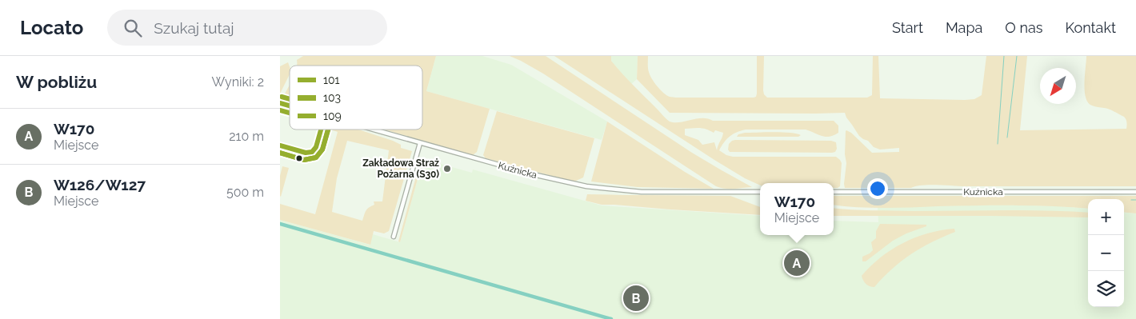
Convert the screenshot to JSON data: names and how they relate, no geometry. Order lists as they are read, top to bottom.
{
  "streets": {
    "street": ["Kuźnicka"]
  },
  "places": ["Zakładowa Straż Pożarna (S30)"],
  "lines": ["transit line 109", "transit line 101", "transit line 103"],
  "legend": ["101", "103", "109"],
  "north": "bottom left",
  "page": {
    "header": "Locato",
    "search": "Szukaj tutaj",
    "nav": [
      "Start",
      "Mapa",
      "O nas",
      "Kontakt"
    ],
    "heading": ["W pobliżu", "Wyniki: 2"],
    "list": [
      {
        "mark": "A",
        "name": "W170",
        "note": "Miejsce",
        "value": "210 m"
      },
      {
        "mark": "B",
        "name": "W126/W127",
        "note": "Miejsce",
        "value": "500 m"
      }
    ],
    "popup": ["W170", "Miejsce"],
    "map_buttons": ["+", "−"],
    "pins": ["A", "B"]
  }
}
